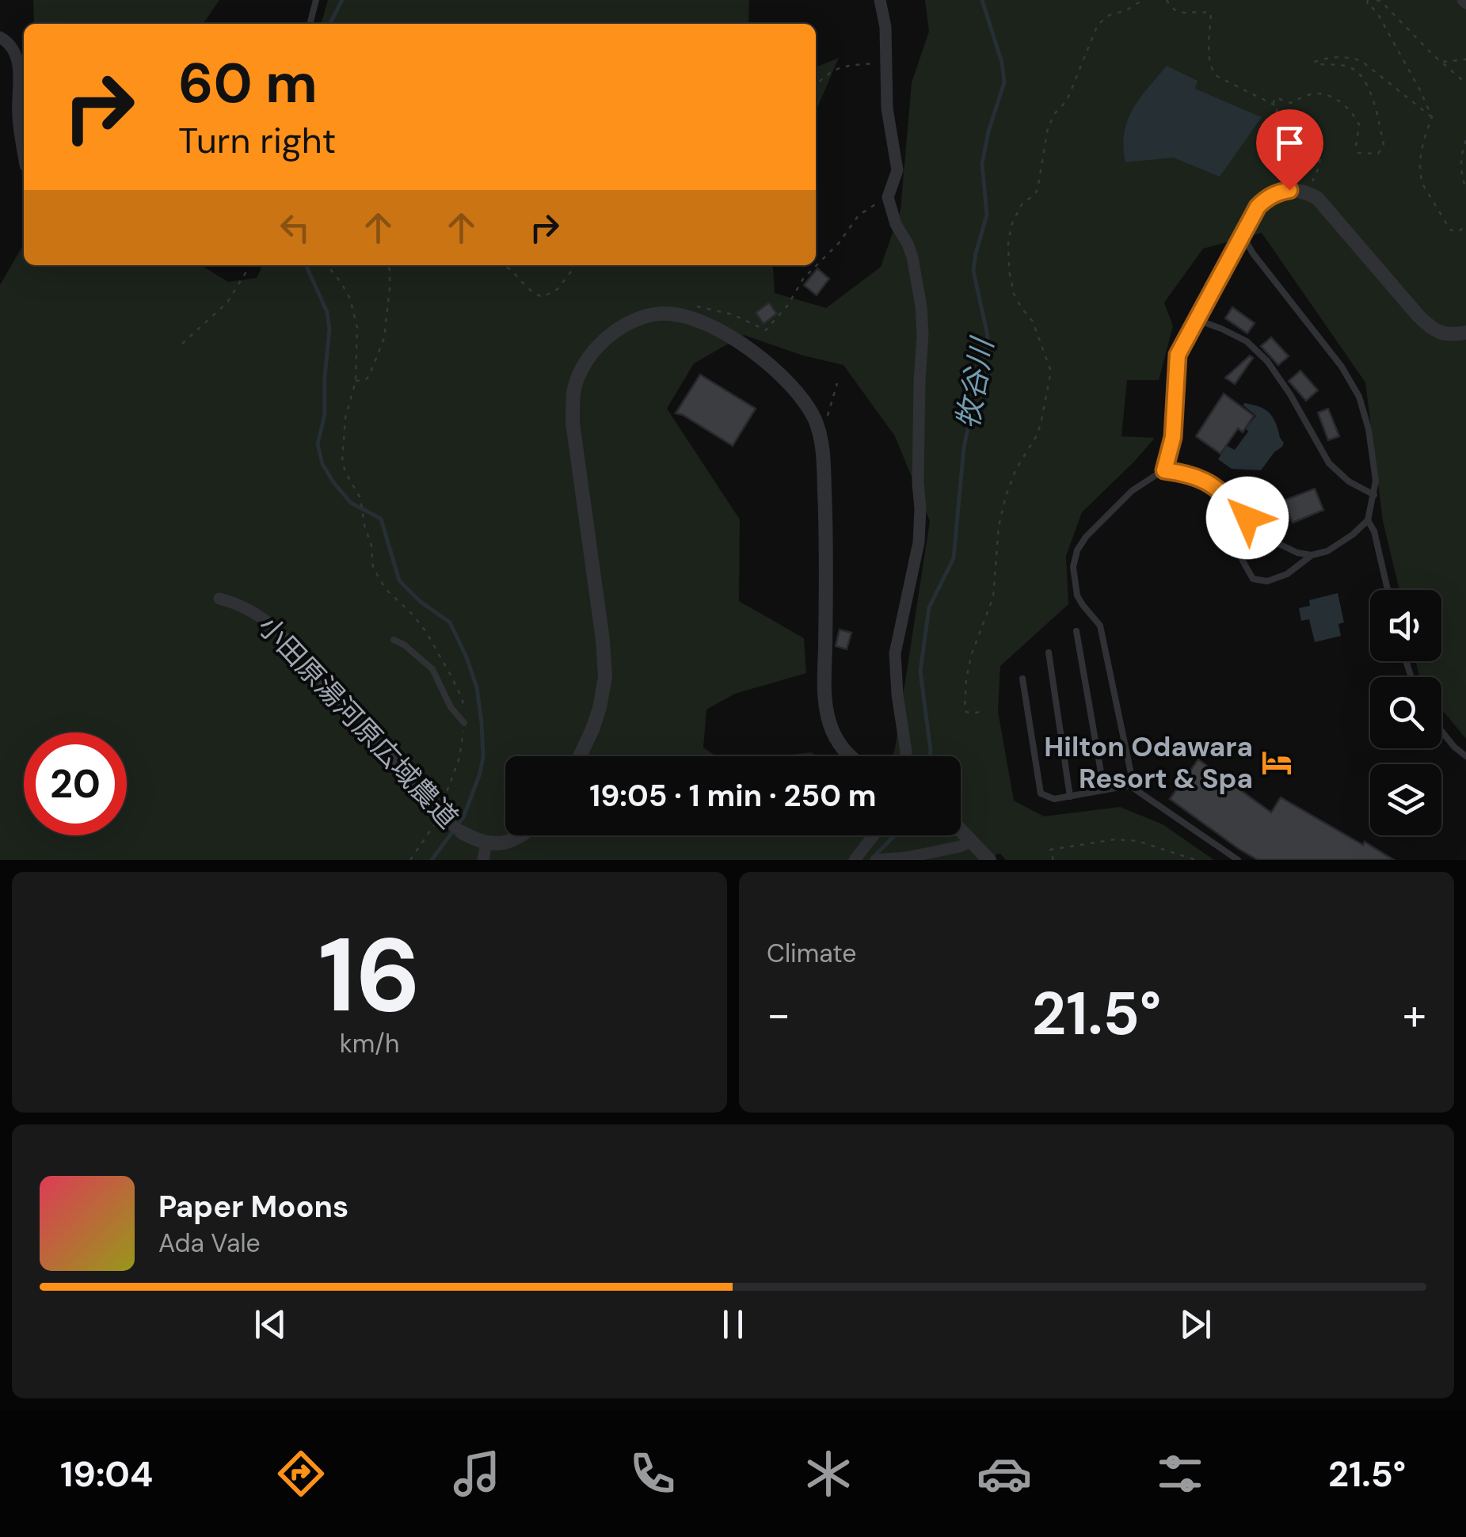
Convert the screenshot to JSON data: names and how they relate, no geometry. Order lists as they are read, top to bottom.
{
  "streets": {
    "street": ["小田原湯河原広域農道"]
  },
  "water": ["牧谷川"],
  "places": {
    "hotel": ["Hilton Odawara Resort & Spa"]
  },
  "page": {
    "turn": ["60 m", "Turn right"],
    "limit": "20",
    "trip": "19:05 · 1 min · 250 m",
    "tile": [
      ["16", "km/h"],
      "Climate"
    ],
    "heat": ["−", "21.5°", "+"],
    "song": ["Paper Moons", "Ada Vale"],
    "tabs": ["19:04", "21.5°"]
  }
}
